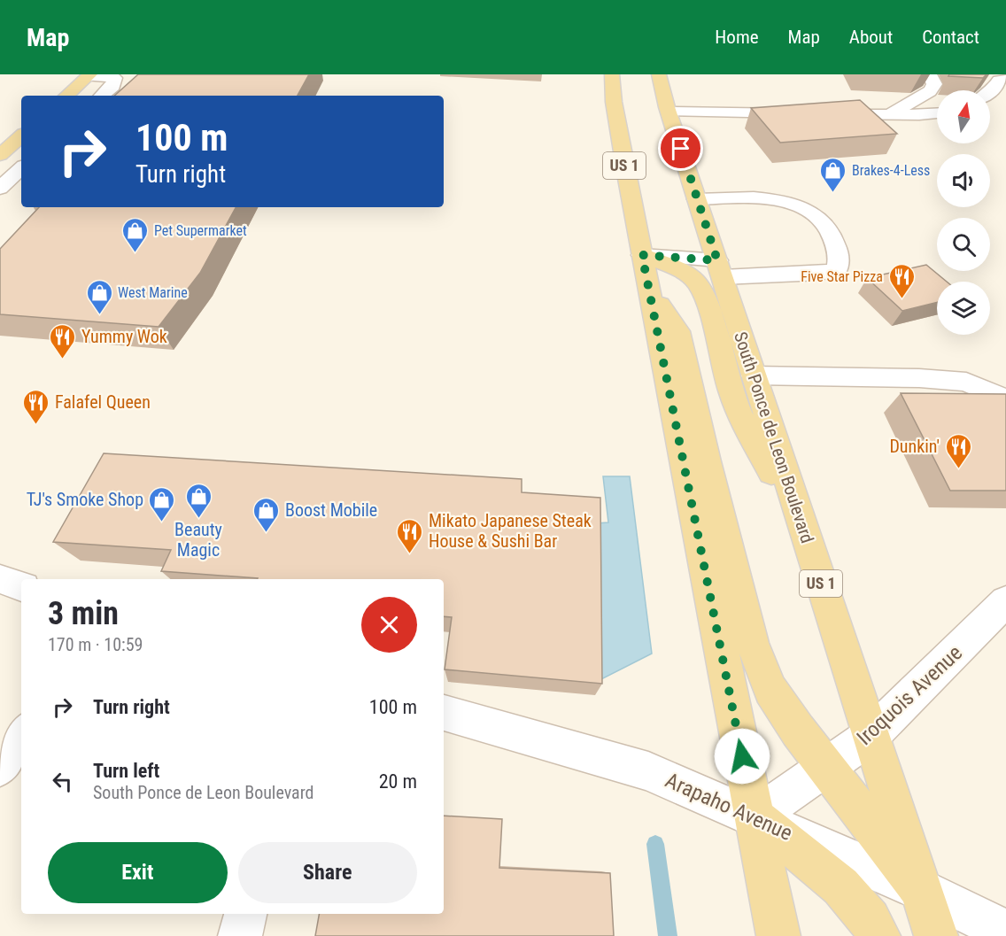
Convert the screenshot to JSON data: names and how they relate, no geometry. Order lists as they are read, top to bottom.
{
  "streets": {
    "main road": ["US 1", "South Ponce de Leon Boulevard"],
    "street": ["Iroquois Avenue", "Arapaho Avenue"]
  },
  "crossings": [
    ["US 1", "South Ponce de Leon Boulevard"],
    ["US 1", "Iroquois Avenue"],
    ["US 1", "Arapaho Avenue"],
    ["South Ponce de Leon Boulevard", "Iroquois Avenue"],
    ["South Ponce de Leon Boulevard", "Arapaho Avenue"],
    ["Iroquois Avenue", "Arapaho Avenue"]
  ],
  "places": {
    "shop": [
      "Brakes-4-Less",
      "Pet Supermarket",
      "West Marine",
      "Beauty Magic",
      "TJ's Smoke Shop",
      "Boost Mobile"
    ],
    "restaurant": [
      "Five Star Pizza",
      "Yummy Wok",
      "Falafel Queen",
      "Dunkin'",
      "Mikato Japanese Steak House & Sushi Bar"
    ]
  },
  "north": "top",
  "page": {
    "header": "Map",
    "nav": [
      "Home",
      "Map",
      "About",
      "Contact"
    ],
    "turn": ["100 m", "Turn right"],
    "heading": ["3 min", "170 m · 10:59"],
    "list": [
      {
        "name": "Turn right",
        "value": "100 m"
      },
      {
        "name": "Turn left",
        "note": "South Ponce de Leon Boulevard",
        "value": "20 m"
      }
    ],
    "buttons": ["Exit", "Share"]
  }
}
